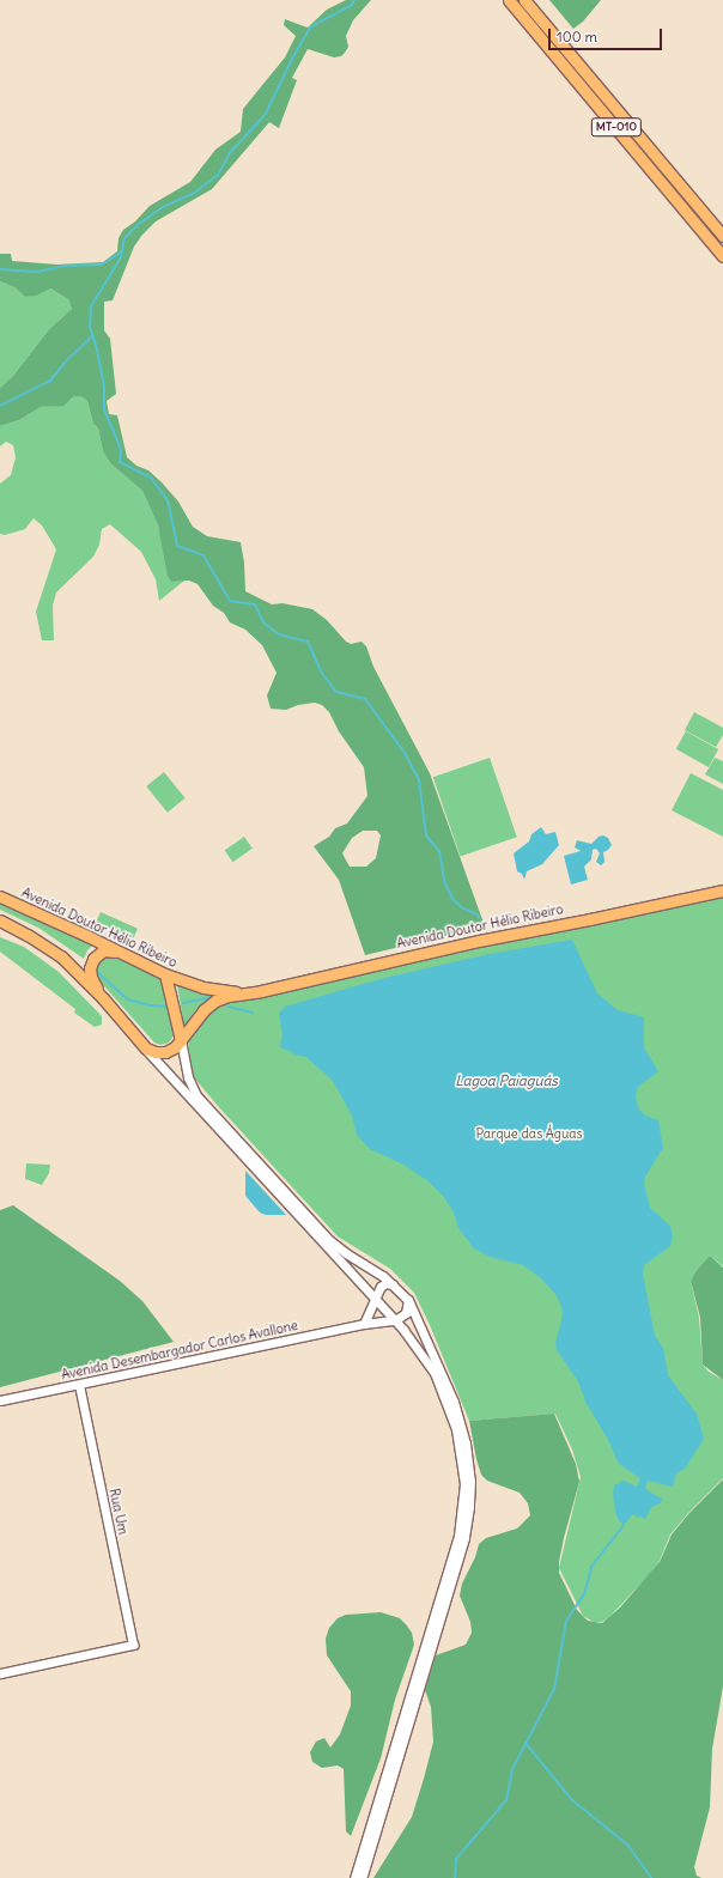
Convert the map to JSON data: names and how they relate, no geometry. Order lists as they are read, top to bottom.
{
  "streets": {
    "main road": ["MT-010", "Avenida Doutor Hélio Ribeiro"],
    "street": ["Avenida Desembargador Carlos Avallone", "Rua Um"]
  },
  "crossings": [
    ["Avenida Desembargador Carlos Avallone", "Rua Um"]
  ],
  "water": ["Lagoa Paiaguás"],
  "parks": ["Parque das Águas"],
  "scale_bar": "100 m"
}
